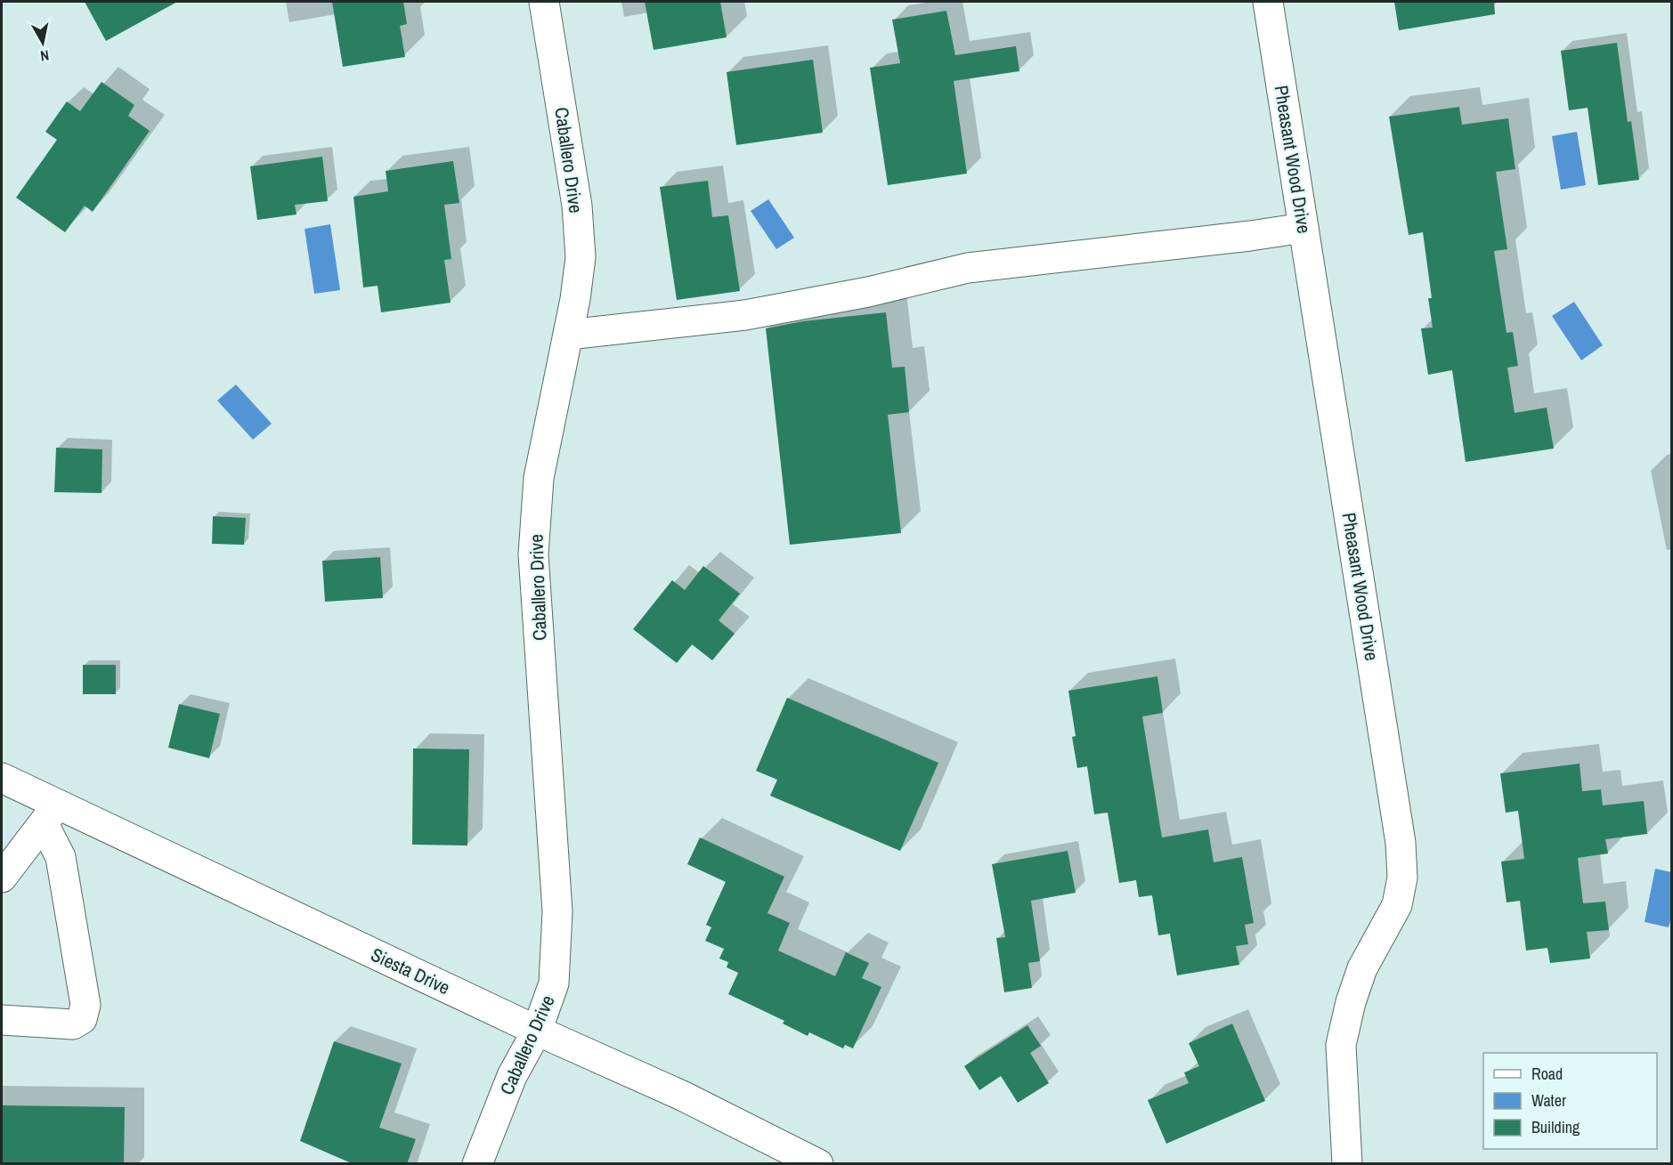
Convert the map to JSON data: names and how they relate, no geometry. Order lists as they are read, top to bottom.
{
  "streets": {
    "street": ["Pheasant Wood Drive", "Caballero Drive", "Siesta Drive"]
  },
  "crossings": [
    ["Caballero Drive", "Siesta Drive"]
  ],
  "legend": ["Road", "Water", "Building"],
  "north": "bottom"
}
